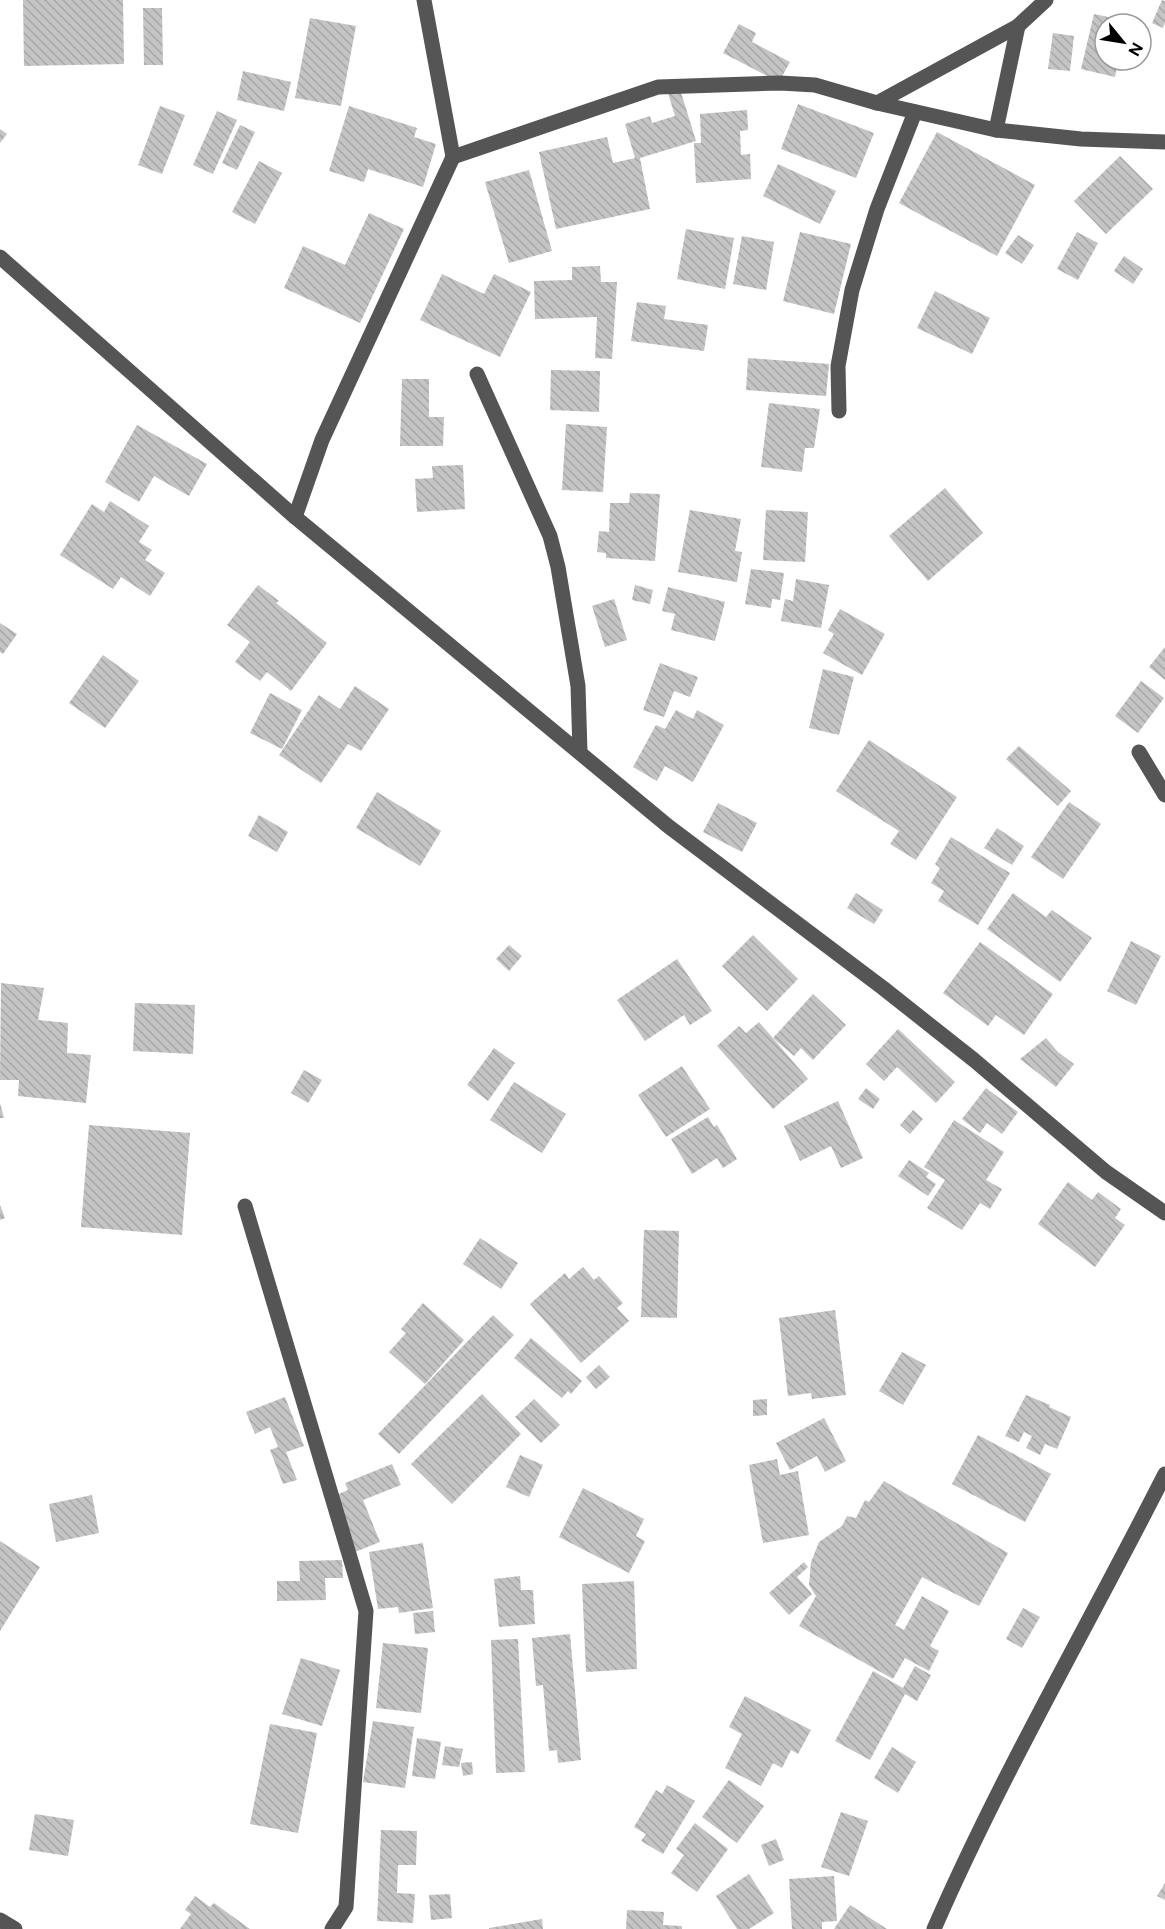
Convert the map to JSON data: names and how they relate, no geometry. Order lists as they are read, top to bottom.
{
  "north": "bottom right"
}
